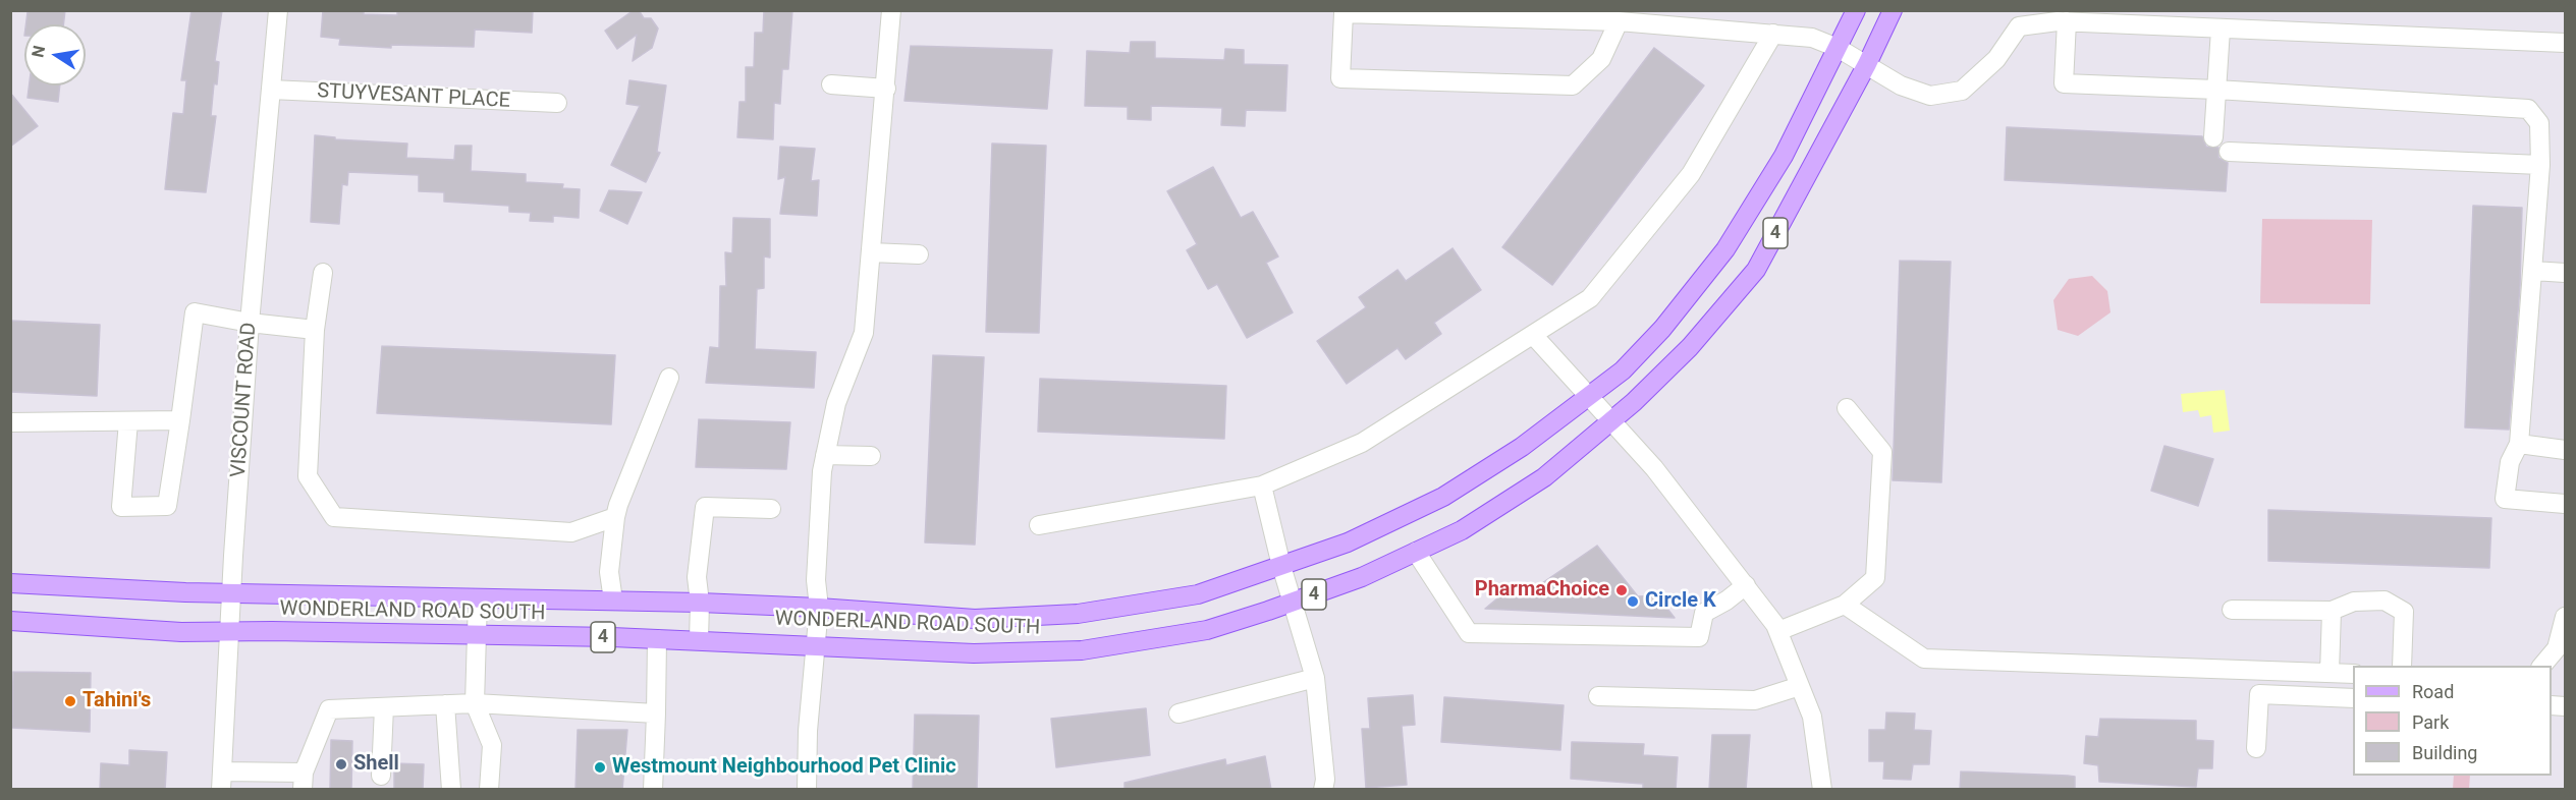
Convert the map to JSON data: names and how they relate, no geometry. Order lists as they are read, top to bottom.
{
  "streets": {
    "main road": ["4", "WONDERLAND ROAD SOUTH"],
    "street": ["STUYVESANT PLACE", "VISCOUNT ROAD"]
  },
  "crossings": [
    ["STUYVESANT PLACE", "VISCOUNT ROAD"],
    ["VISCOUNT ROAD", "WONDERLAND ROAD SOUTH"]
  ],
  "places": [
    "PharmaChoice",
    "Circle K",
    "Tahini's",
    "Shell",
    "Westmount Neighbourhood Pet Clinic"
  ],
  "legend": ["Road", "Park", "Building"],
  "north": "left"
}
